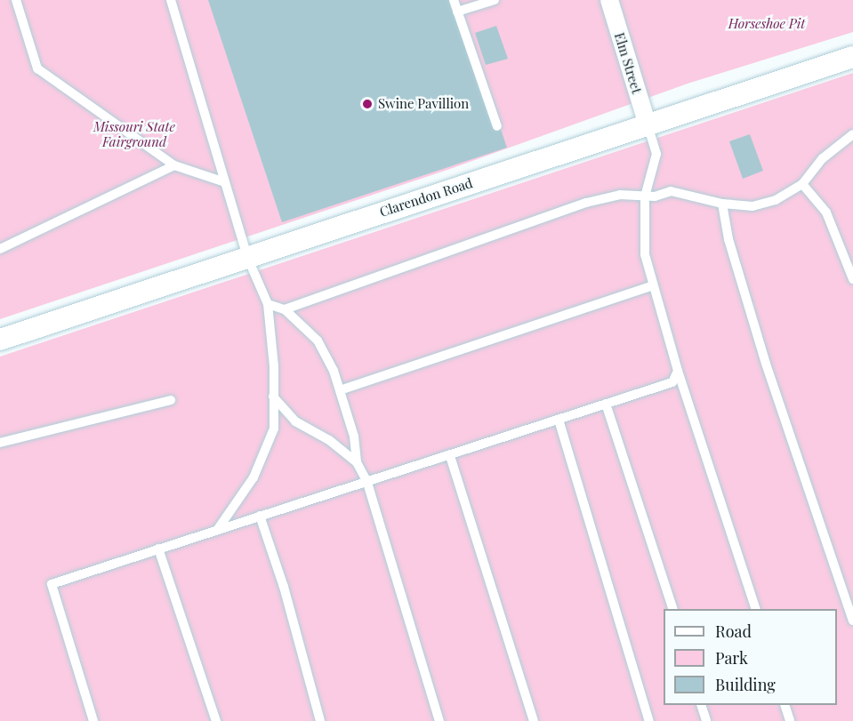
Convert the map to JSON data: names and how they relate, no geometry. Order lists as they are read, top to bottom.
{
  "streets": {
    "street": ["Elm Street", "Clarendon Road"]
  },
  "crossings": [
    ["Elm Street", "Clarendon Road"]
  ],
  "parks": ["Horseshoe Pit", "Missouri State Fairground"],
  "places": ["Swine Pavillion"],
  "legend": ["Road", "Park", "Building"]
}
